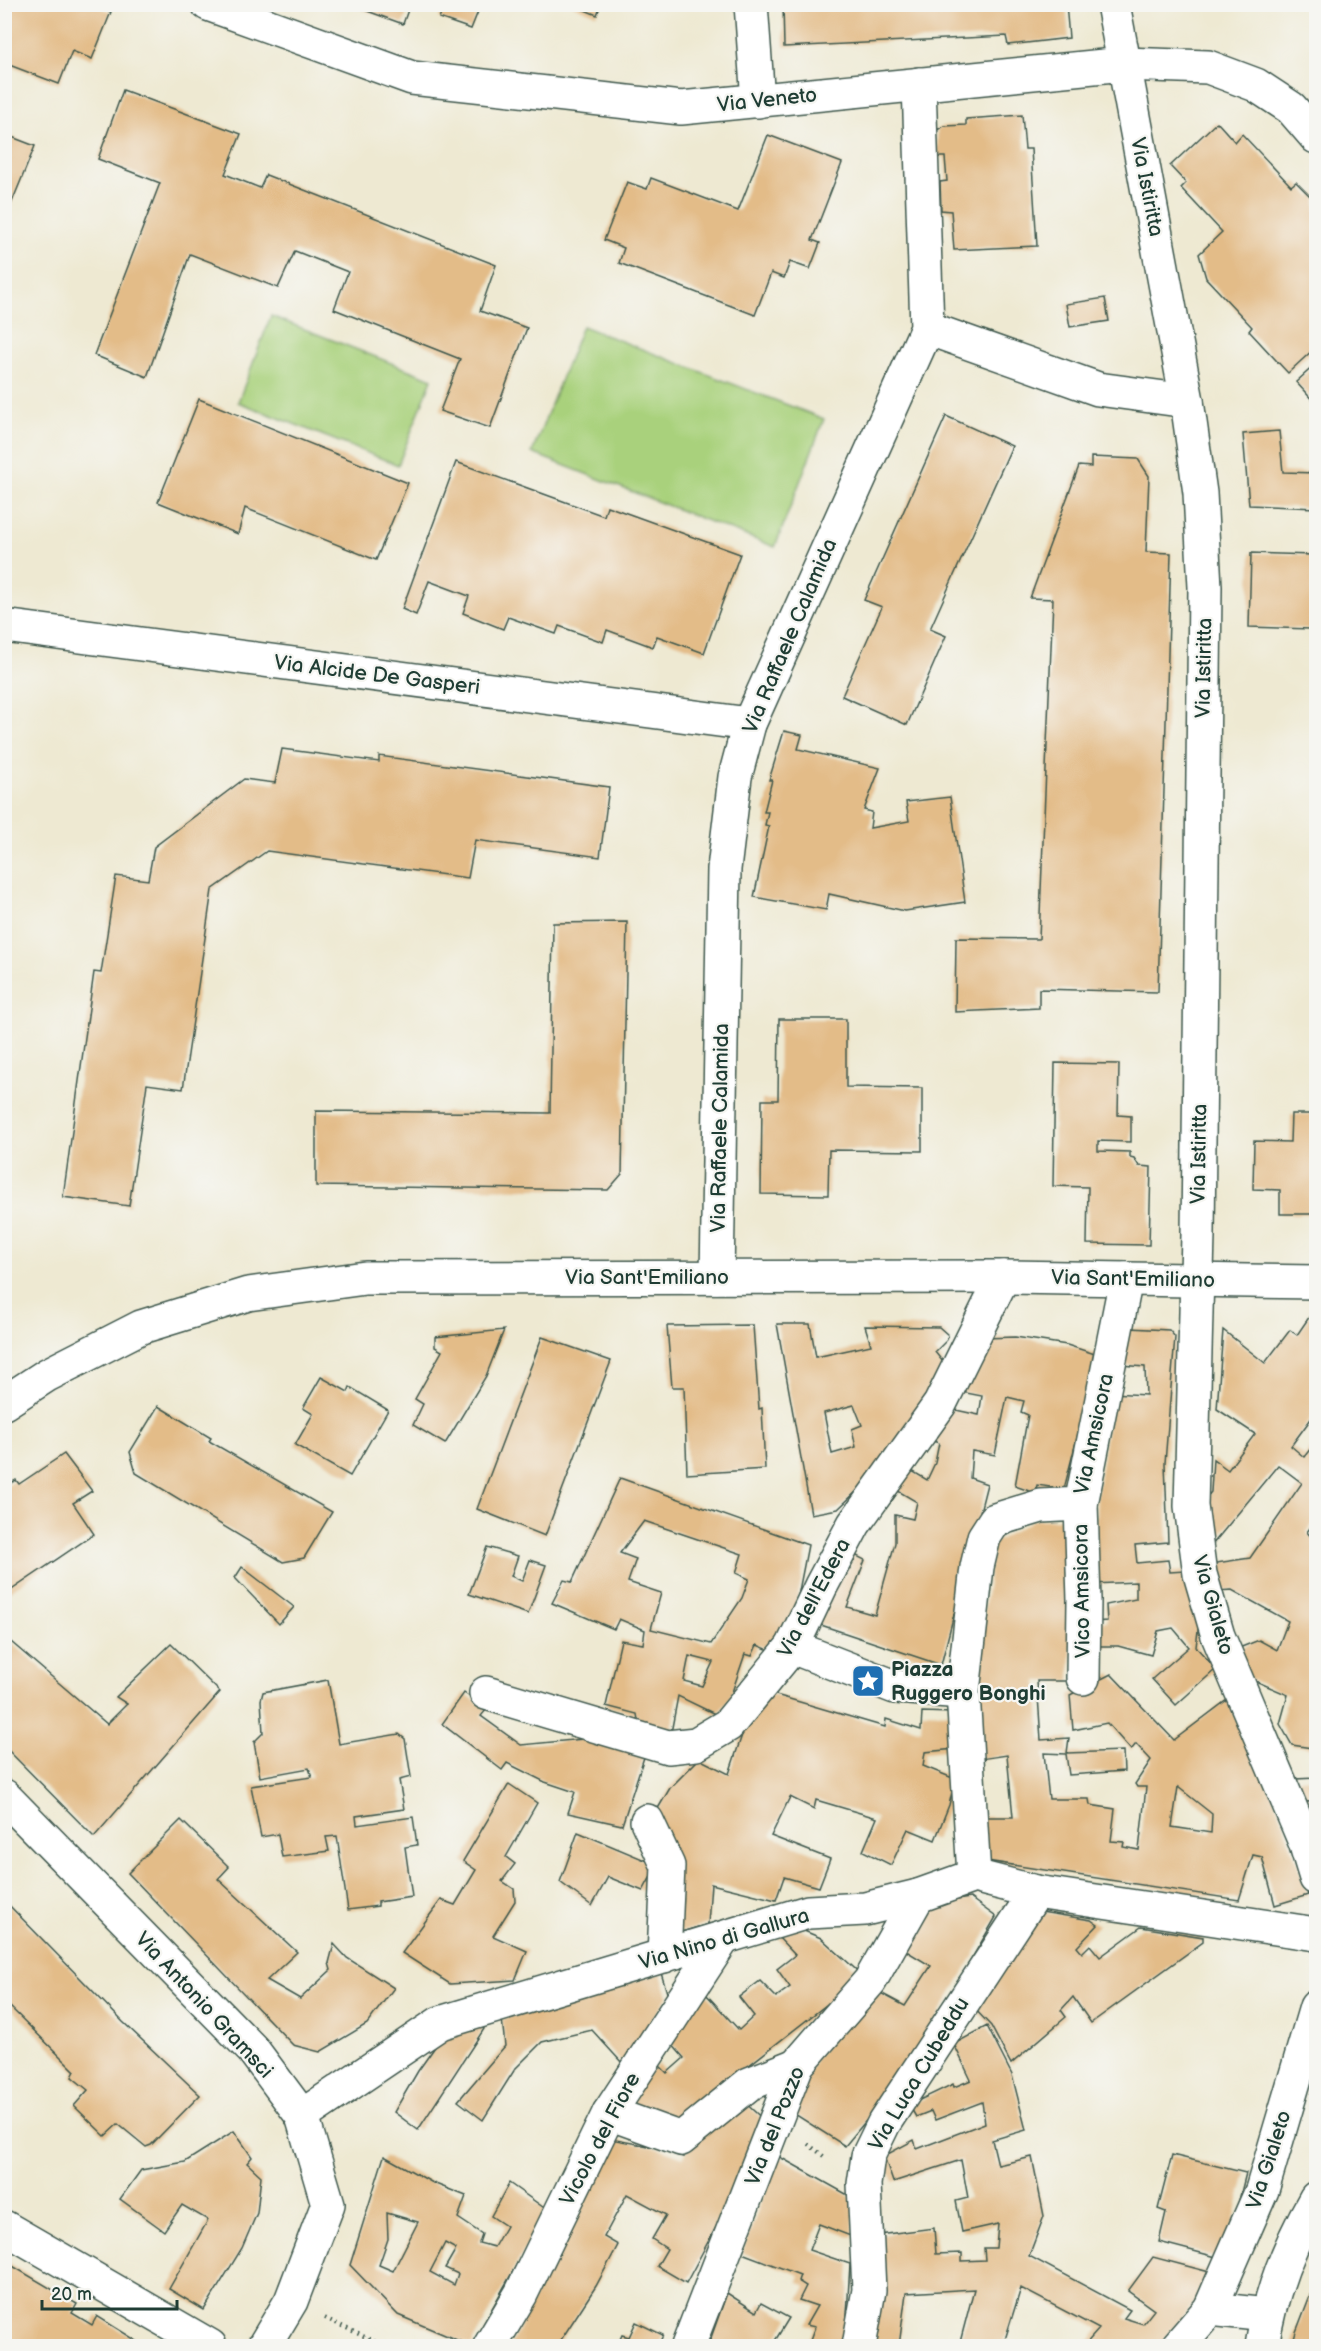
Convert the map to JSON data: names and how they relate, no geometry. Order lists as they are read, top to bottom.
{
  "streets": {
    "street": [
      "Via Veneto",
      "Via Istiritta",
      "Via Raffaele Calamida",
      "Via Alcide De Gasperi",
      "Via Sant'Emiliano",
      "Via Amsicora",
      "Vico Amsicora",
      "Via dell'Edera",
      "Via Gialeto",
      "Via Nino di Gallura",
      "Via Antonio Gramsci",
      "Via Luca Cubeddu",
      "Via del Pozzo",
      "Vicolo del Fiore"
    ]
  },
  "crossings": [
    ["Via Veneto", "Via Istiritta"],
    ["Via Veneto", "Via Raffaele Calamida"],
    ["Via Istiritta", "Via Sant'Emiliano"],
    ["Via Istiritta", "Via Gialeto"],
    ["Via Raffaele Calamida", "Via Alcide De Gasperi"],
    ["Via Raffaele Calamida", "Via Sant'Emiliano"],
    ["Via Sant'Emiliano", "Via Amsicora"],
    ["Via Sant'Emiliano", "Via dell'Edera"],
    ["Via Sant'Emiliano", "Via Gialeto"],
    ["Via Amsicora", "Vico Amsicora"],
    ["Via Amsicora", "Via Nino di Gallura"],
    ["Via Nino di Gallura", "Via Antonio Gramsci"],
    ["Via Nino di Gallura", "Via del Pozzo"],
    ["Via Nino di Gallura", "Vicolo del Fiore"]
  ],
  "places": {
    "place": ["Piazza Ruggero Bonghi"]
  },
  "scale_bar": "20 m"
}
